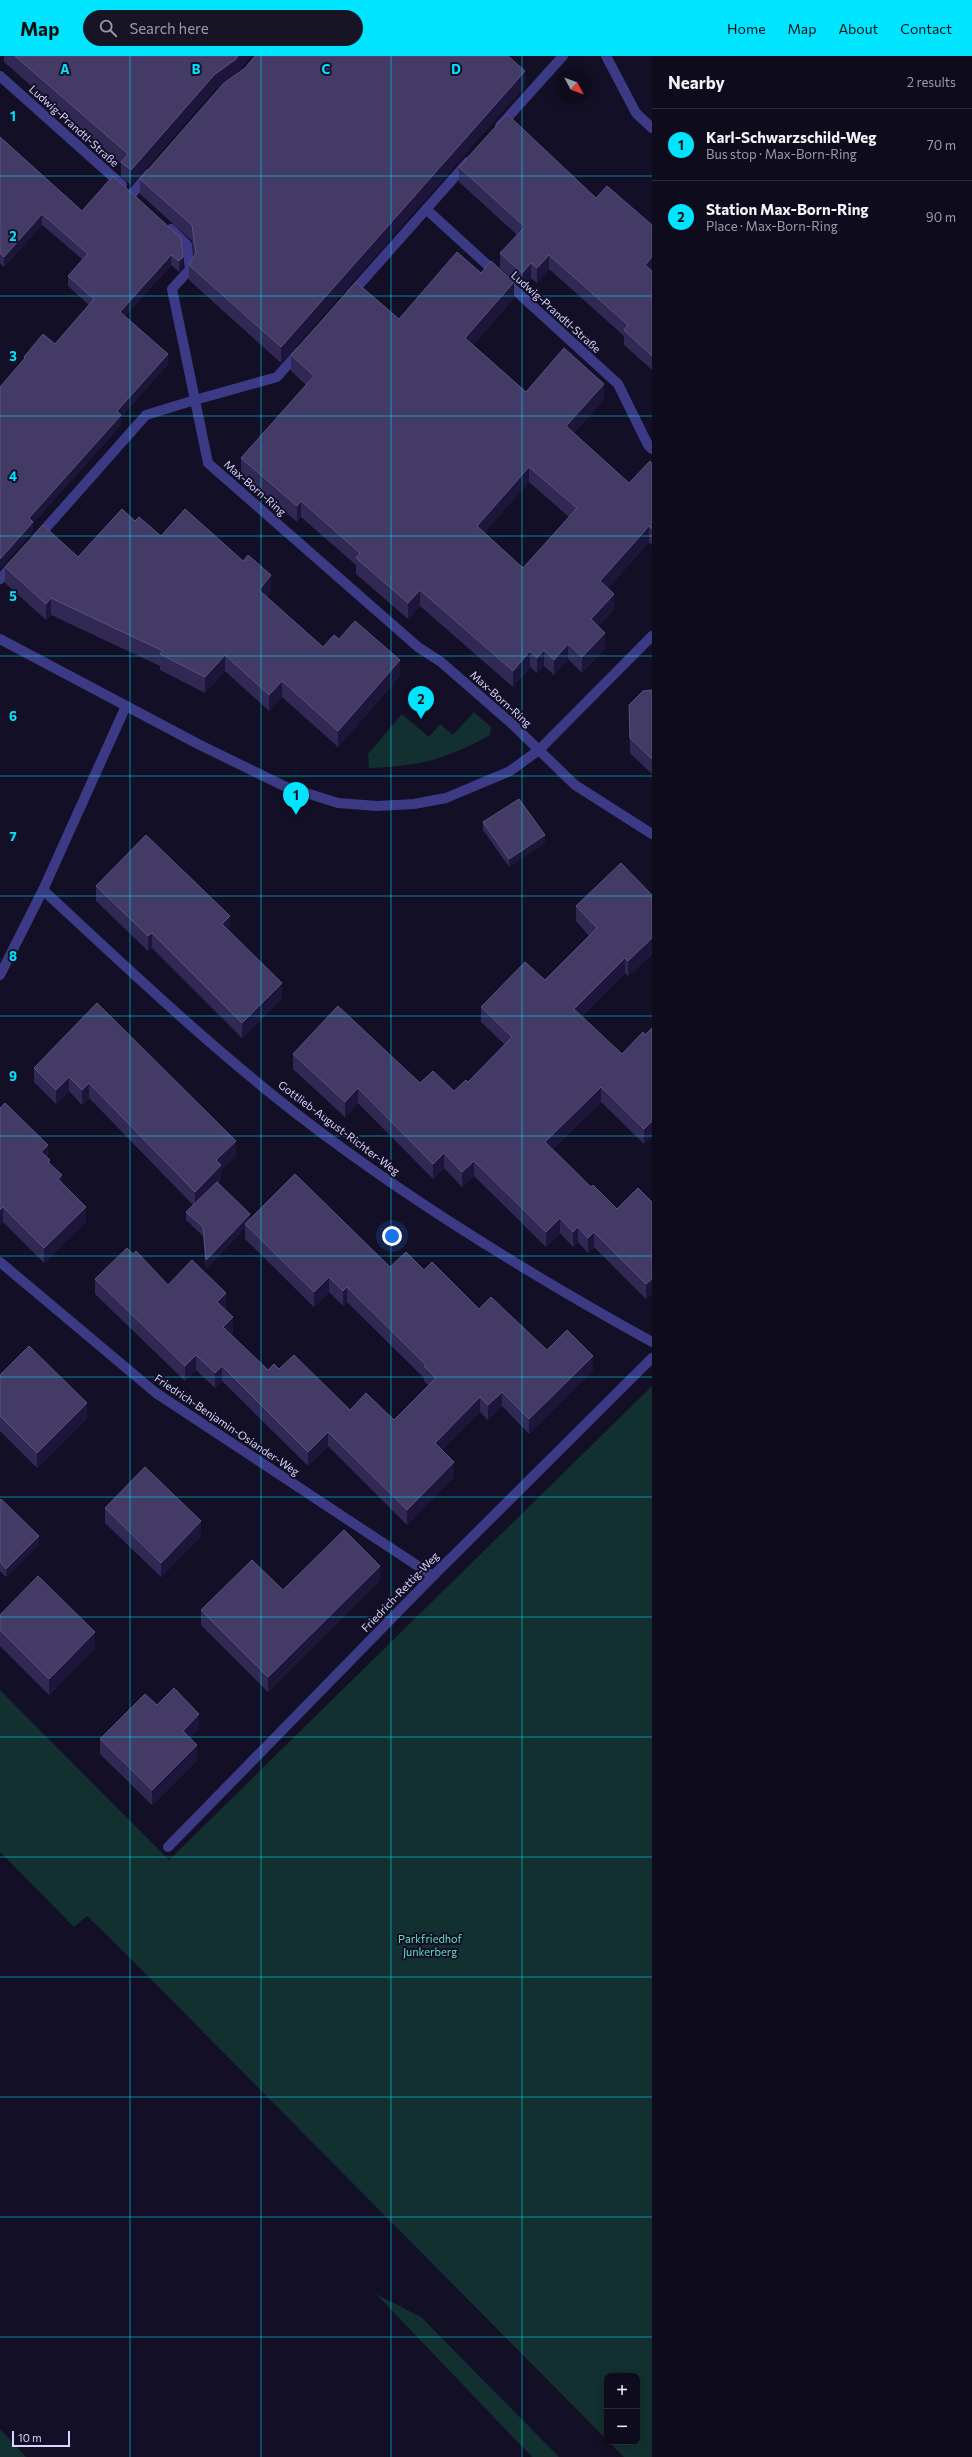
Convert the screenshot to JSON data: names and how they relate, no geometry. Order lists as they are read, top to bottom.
{
  "streets": {
    "street": [
      "Ludwig-Prandtl-Straße",
      "Max-Born-Ring",
      "Gottlieb-August-Richter-Weg",
      "Friedrich-Benjamin-Osiander-Weg",
      "Friedrich-Rettig-Weg"
    ]
  },
  "crossings": [
    ["Friedrich-Benjamin-Osiander-Weg", "Friedrich-Rettig-Weg"]
  ],
  "parks": ["Parkfriedhof Junkerberg"],
  "scale_bar": "10 m",
  "north": "bottom right",
  "page": {
    "header": "Map",
    "search": "Search here",
    "nav": [
      "Home",
      "Map",
      "About",
      "Contact"
    ],
    "heading": ["Nearby", "2 results"],
    "list": [
      {
        "mark": "1",
        "name": "Karl-Schwarzschild-Weg",
        "note": "Bus stop · Max-Born-Ring",
        "value": "70 m"
      },
      {
        "mark": "2",
        "name": "Station Max-Born-Ring",
        "note": "Place · Max-Born-Ring",
        "value": "90 m"
      }
    ],
    "pins": ["2", "1"],
    "map_buttons": ["+", "−"],
    "scale": "10 m"
  },
  "grid": {
    "columns": [
      "A",
      "B",
      "C",
      "D"
    ],
    "rows": [
      "1",
      "2",
      "3",
      "4",
      "5",
      "6",
      "7",
      "8",
      "9"
    ]
  }
}
